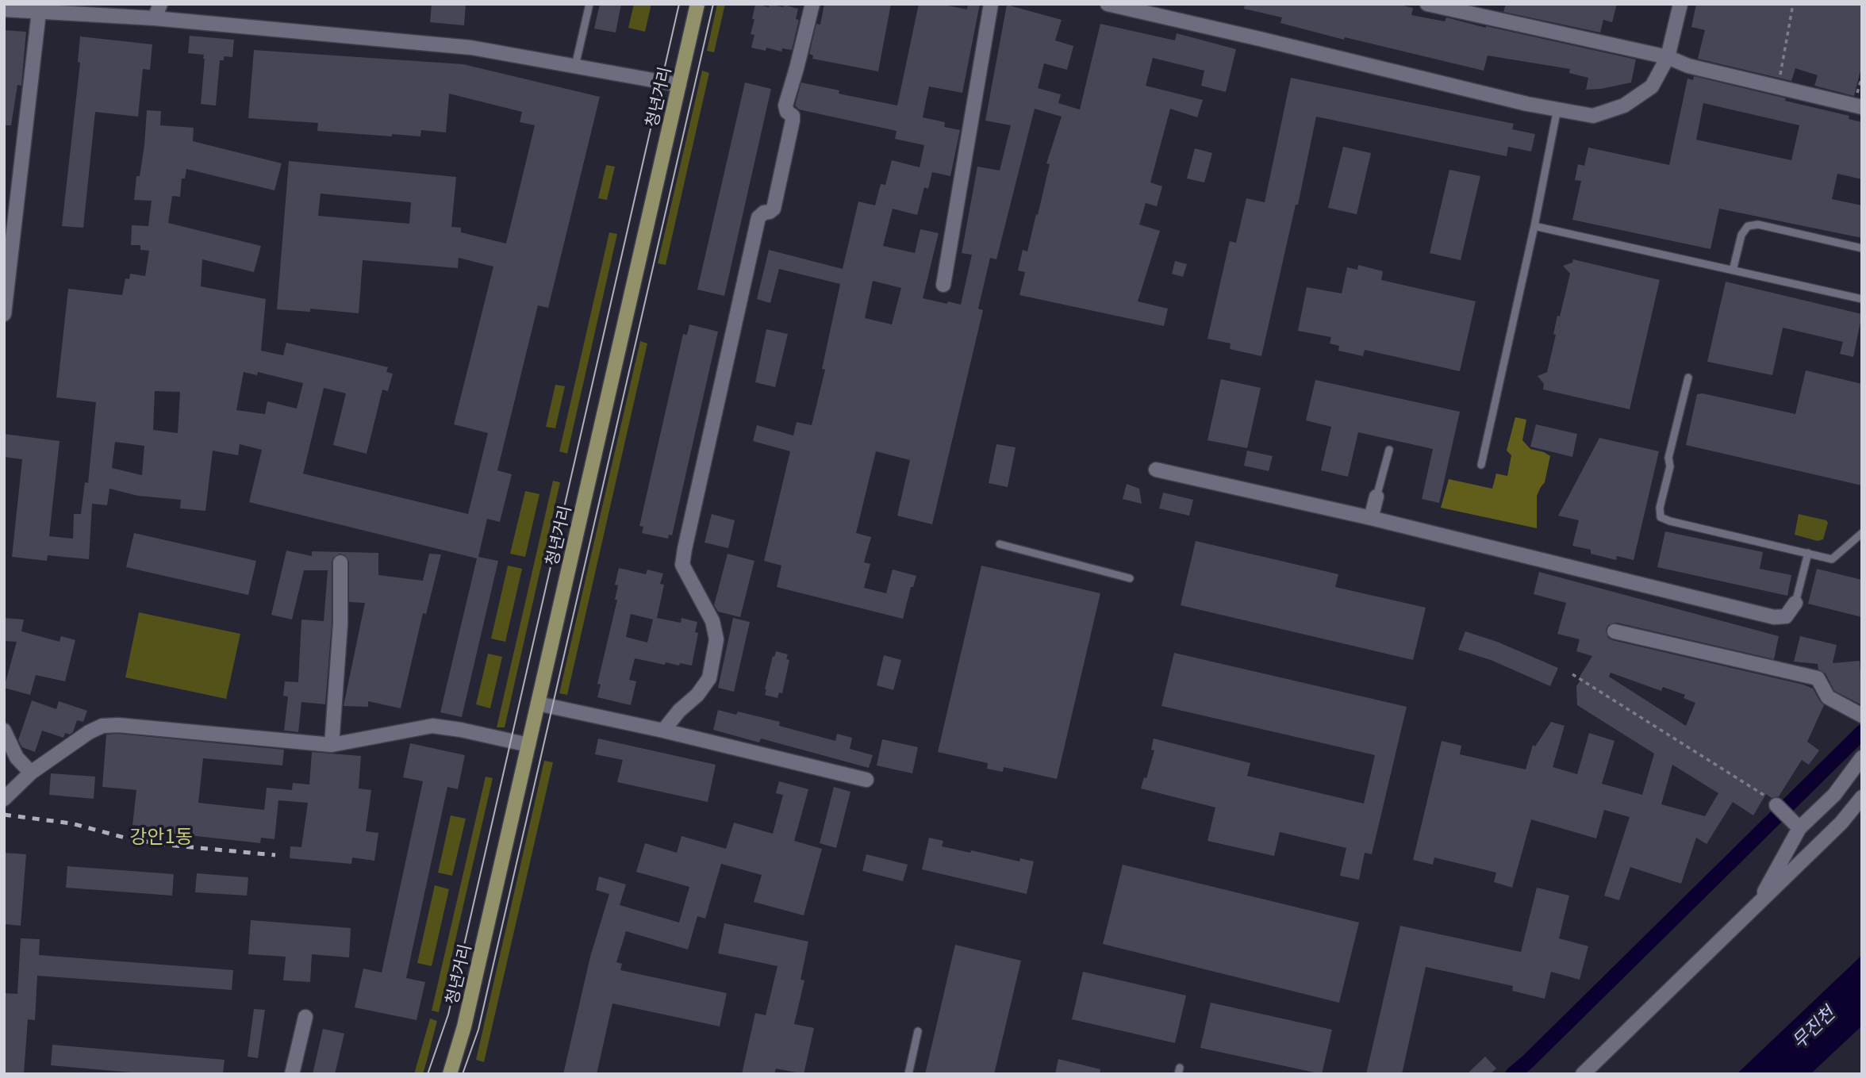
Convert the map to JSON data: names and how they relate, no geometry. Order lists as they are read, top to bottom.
{
  "streets": {
    "main road": ["청년거리"]
  },
  "districts": ["강안1동"],
  "water": ["무진천"]
}
